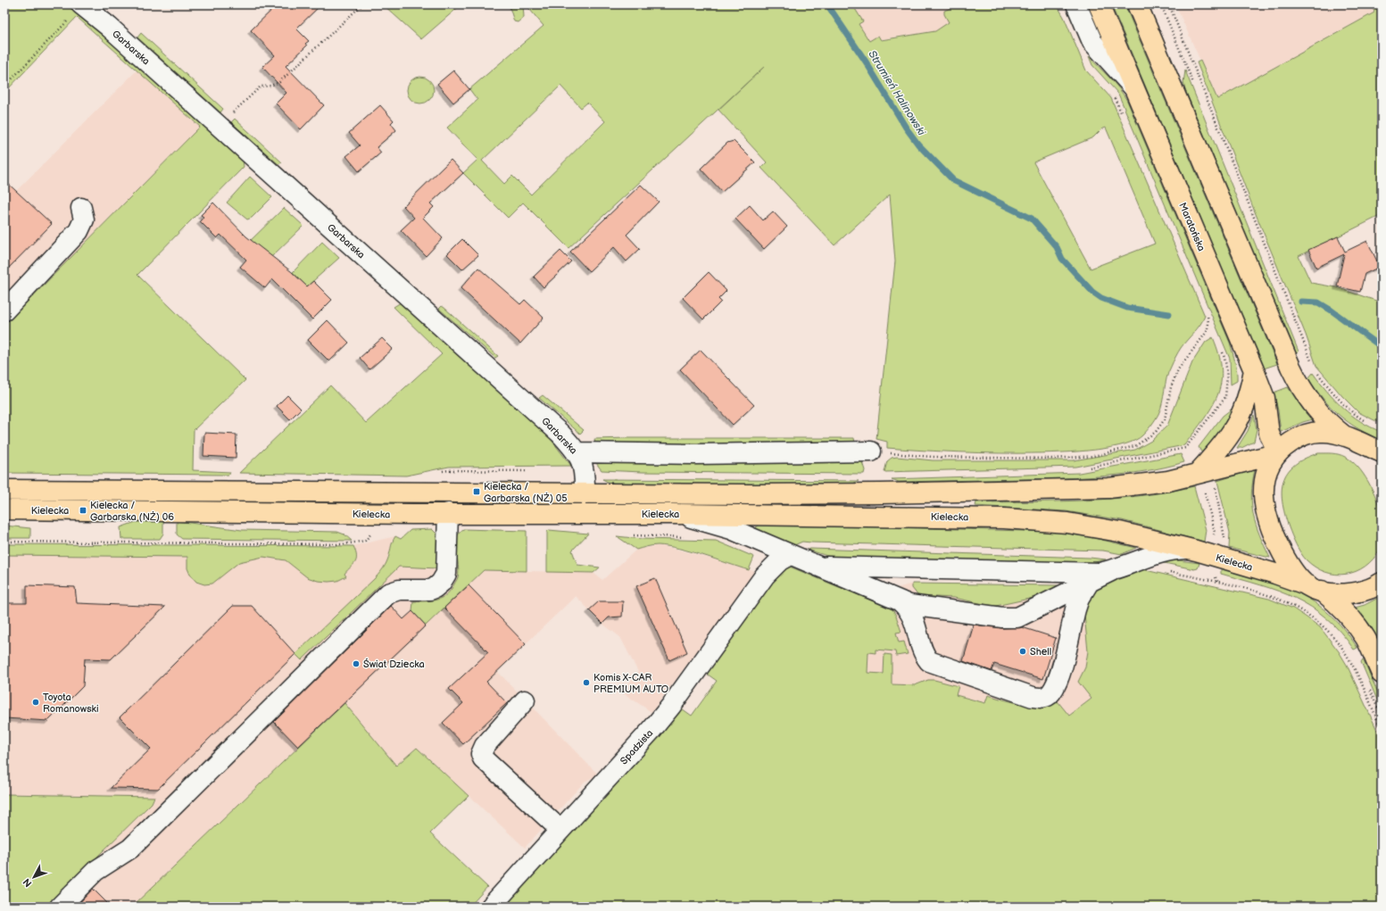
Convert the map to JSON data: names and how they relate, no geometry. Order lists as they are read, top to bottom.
{
  "streets": {
    "main road": ["Maratońska", "Kielecka"],
    "street": ["Garbarska", "Spadzista"]
  },
  "crossings": [
    ["Garbarska", "Kielecka"],
    ["Maratońska", "Kielecka"]
  ],
  "water": ["Strumień Halinowski"],
  "places": {
    "transit": ["Kielecka / Garbarska (NŻ) 05", "Kielecka / Garbarska (NŻ) 06"],
    "other": [
      "Shell",
      "Świat Dziecka",
      "Komis X-CAR PREMIUM AUTO",
      "Toyota Romanowski"
    ]
  },
  "north": "bottom left"
}
